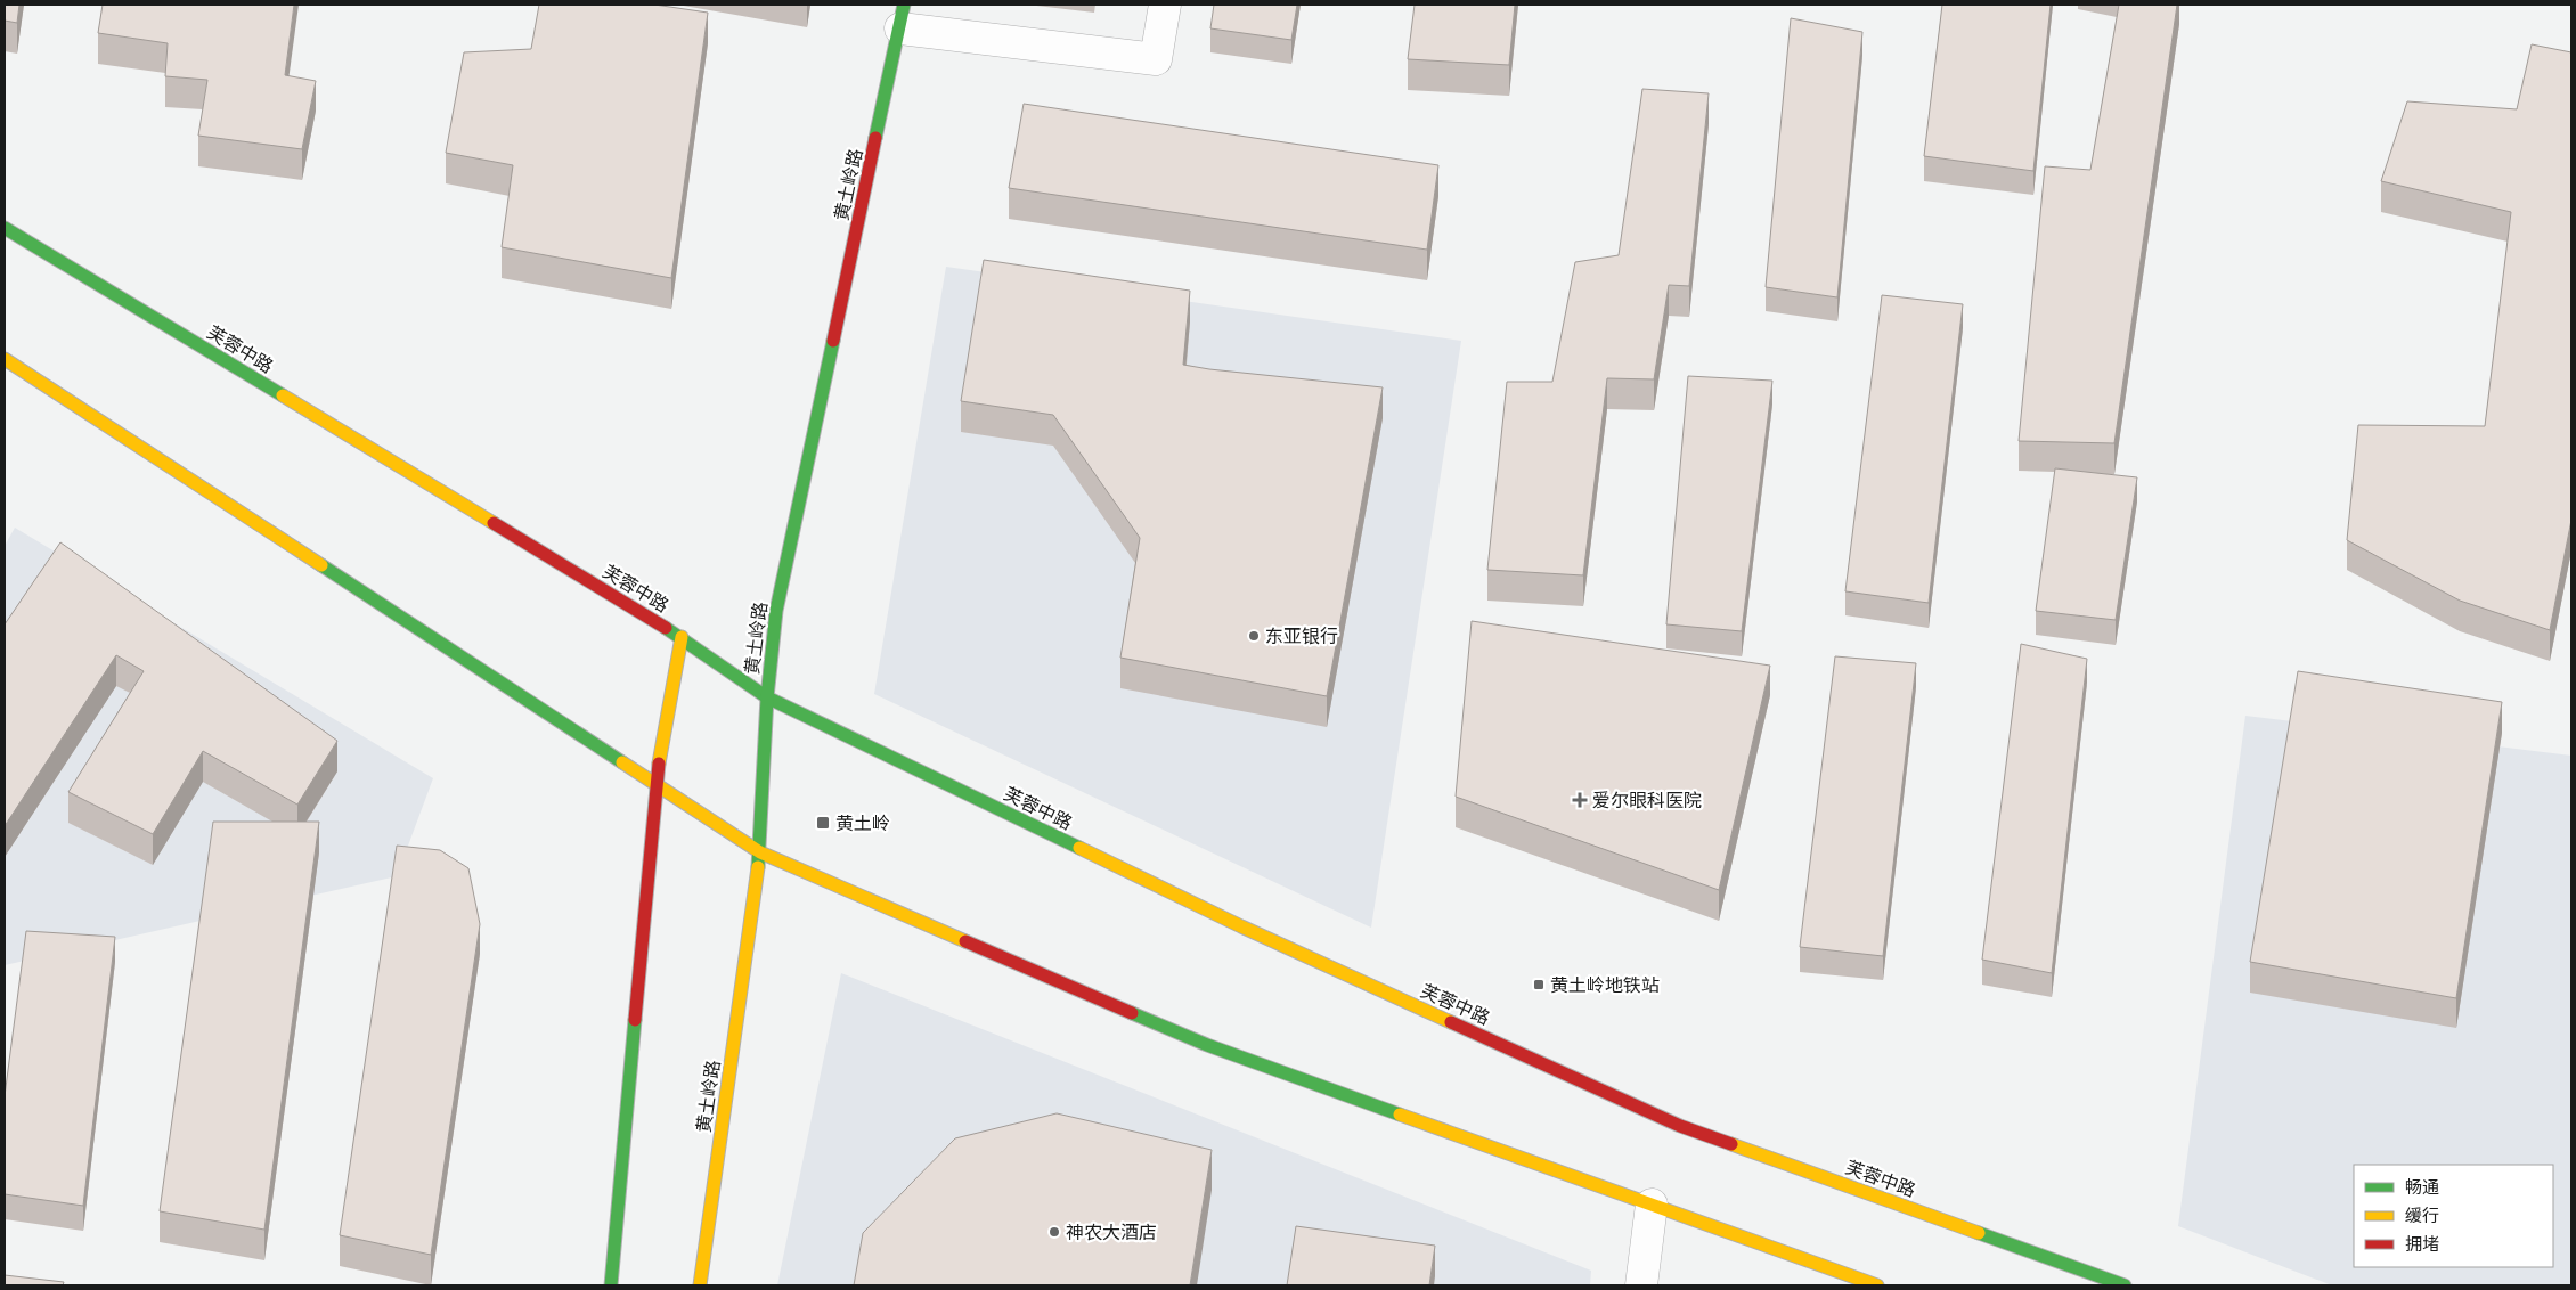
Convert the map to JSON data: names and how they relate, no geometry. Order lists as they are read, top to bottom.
{
  "streets": {
    "main road": ["黄土岭路", "芙蓉中路"]
  },
  "crossings": [
    ["黄土岭路", "芙蓉中路"]
  ],
  "places": {
    "other": ["东亚银行", "神农大酒店"],
    "health": ["爱尔眼科医院"],
    "transit": ["黄土岭", "黄土岭地铁站"]
  },
  "legend": ["畅通", "缓行", "拥堵"]
}
